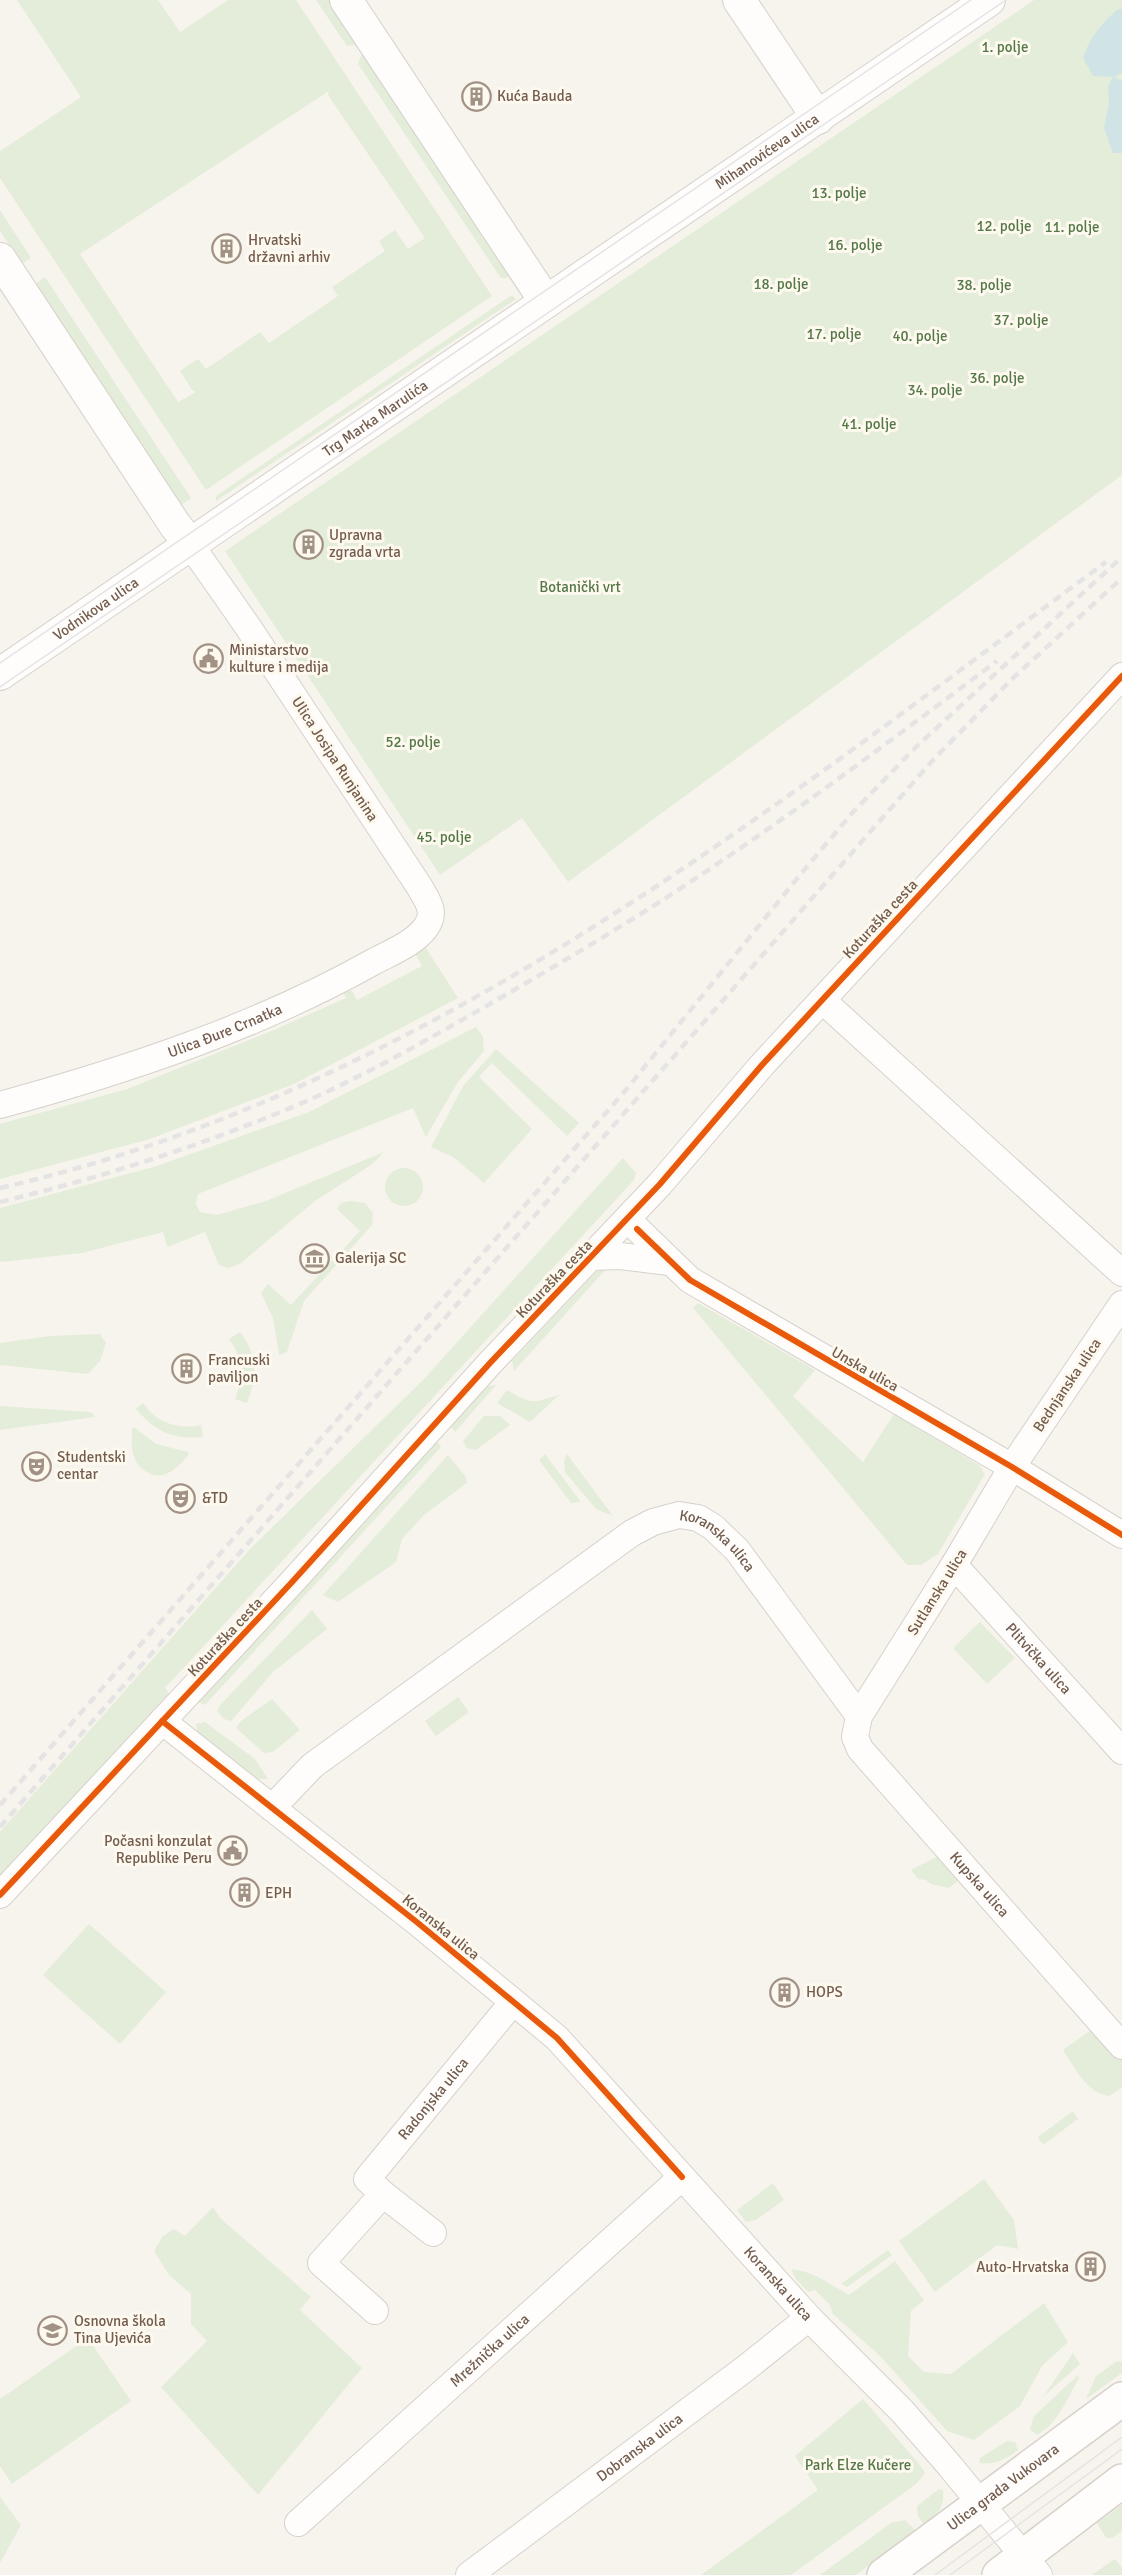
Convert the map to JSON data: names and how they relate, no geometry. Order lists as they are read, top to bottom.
{
  "streets": {
    "main road": ["Ulica grada Vukovara"],
    "street": [
      "Mihanovićeva ulica",
      "Trg Marka Marulića",
      "Vodnikova ulica",
      "Ulica Josipa Runjanina",
      "Koturaška cesta",
      "Ulica Đure Crnatka",
      "Unska ulica",
      "Bednjanska ulica",
      "Koranska ulica",
      "Sutlanska ulica",
      "Plitvička ulica",
      "Kupska ulica",
      "Radonjska ulica",
      "Mrežnička ulica",
      "Dobranska ulica"
    ]
  },
  "crossings": [
    ["Mihanovićeva ulica", "Trg Marka Marulića"],
    ["Trg Marka Marulića", "Vodnikova ulica"],
    ["Trg Marka Marulića", "Ulica Josipa Runjanina"],
    ["Vodnikova ulica", "Ulica Josipa Runjanina"],
    ["Ulica Josipa Runjanina", "Ulica Đure Crnatka"],
    ["Koturaška cesta", "Unska ulica"],
    ["Koturaška cesta", "Koranska ulica"],
    ["Unska ulica", "Bednjanska ulica"],
    ["Unska ulica", "Sutlanska ulica"],
    ["Bednjanska ulica", "Sutlanska ulica"],
    ["Koranska ulica", "Sutlanska ulica"],
    ["Koranska ulica", "Kupska ulica"],
    ["Koranska ulica", "Radonjska ulica"],
    ["Koranska ulica", "Mrežnička ulica"],
    ["Koranska ulica", "Dobranska ulica"],
    ["Koranska ulica", "Ulica grada Vukovara"],
    ["Sutlanska ulica", "Plitvička ulica"],
    ["Sutlanska ulica", "Kupska ulica"]
  ],
  "parks": [
    "1. polje",
    "13. polje",
    "12. polje",
    "11. polje",
    "16. polje",
    "18. polje",
    "38. polje",
    "37. polje",
    "17. polje",
    "40. polje",
    "36. polje",
    "34. polje",
    "41. polje",
    "Botanički vrt",
    "52. polje",
    "45. polje",
    "Park Elze Kučere"
  ],
  "places": {
    "building": [
      "Kuća Bauda",
      "Hrvatski državni arhiv",
      "Upravna zgrada vrta",
      "Francuski paviljon",
      "EPH",
      "HOPS",
      "Auto-Hrvatska"
    ],
    "public building": ["Ministarstvo kulture i medija", "Počasni konzulat Republike Peru"],
    "museum": ["Galerija SC"],
    "theatre": ["Studentski centar", "&TD"],
    "school or university": ["Osnovna škola Tina Ujevića"]
  }
}
